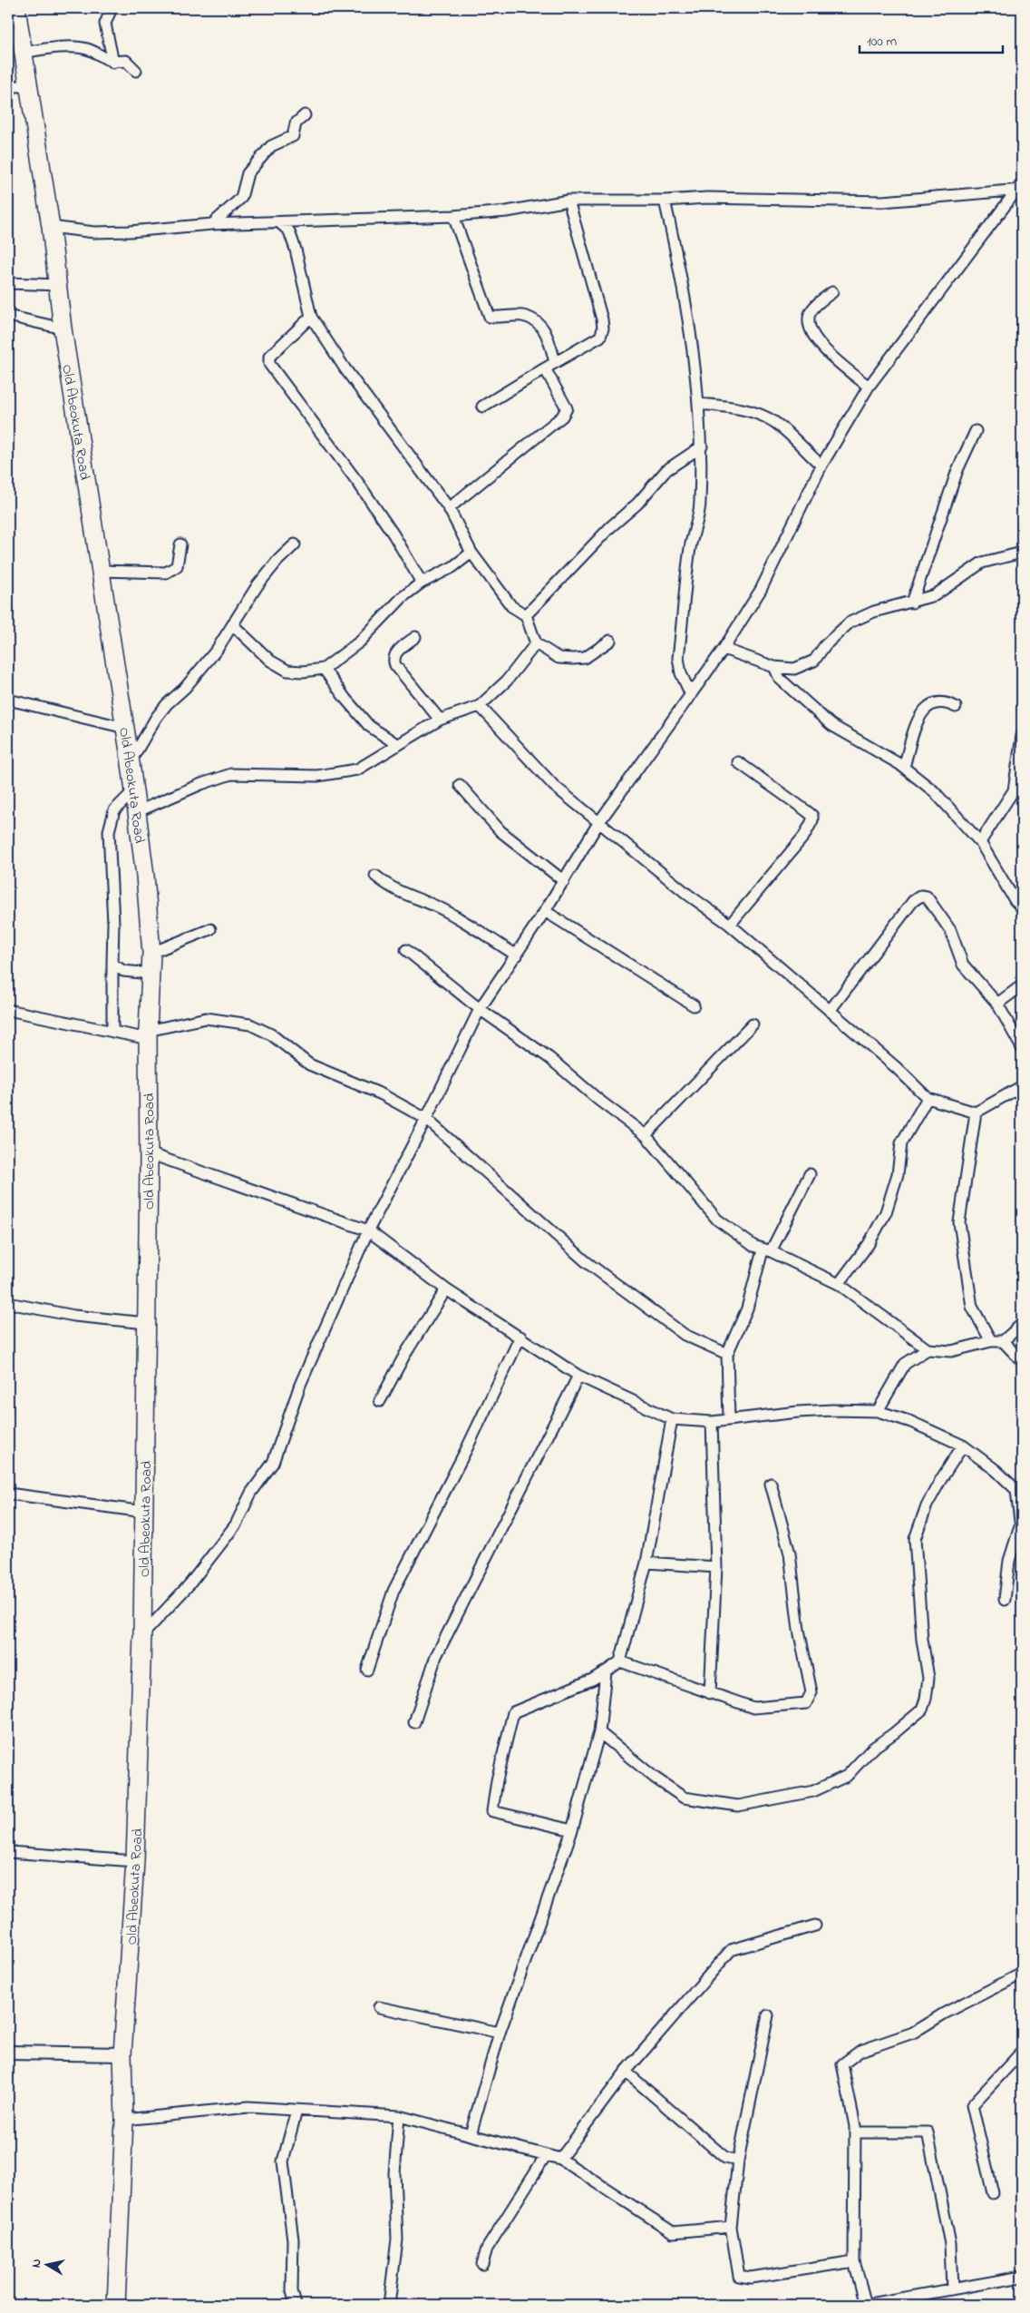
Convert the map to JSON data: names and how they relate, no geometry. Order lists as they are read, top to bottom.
{
  "streets": {
    "highway": ["Old Abeokuta Road"]
  },
  "scale_bar": "100 m",
  "north": "left"
}
